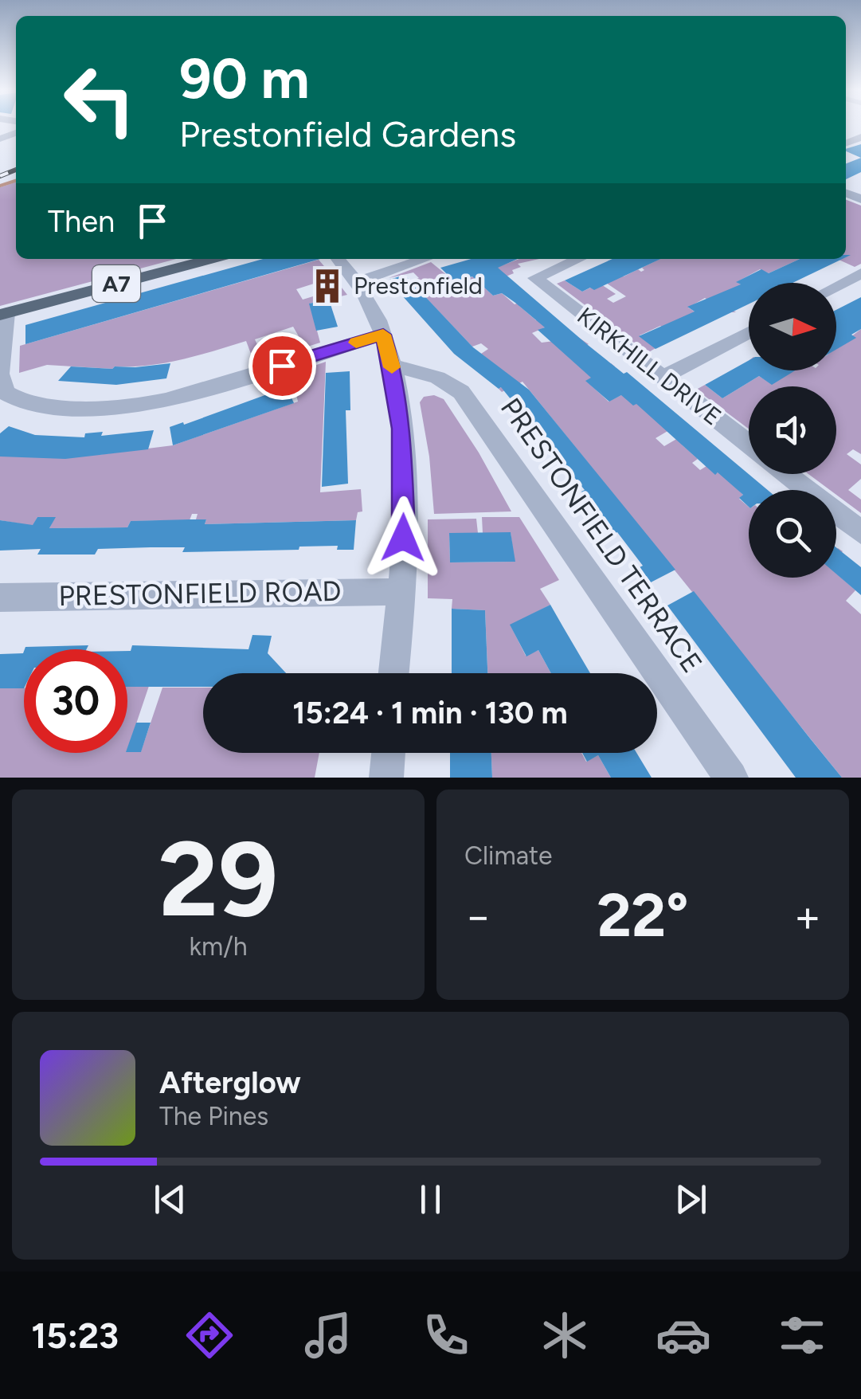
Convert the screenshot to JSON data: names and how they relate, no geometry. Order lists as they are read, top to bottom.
{
  "streets": {
    "main road": ["A7"],
    "street": ["KIRKHILL DRIVE", "PRESTONFIELD TERRACE", "PRESTONFIELD ROAD"]
  },
  "places": {
    "building": ["Prestonfield"]
  },
  "north": "right",
  "page": {
    "turn": ["90 m", "Prestonfield Gardens"],
    "then": "Then",
    "limit": "30",
    "trip": "15:24 · 1 min · 130 m",
    "tile": [
      ["29", "km/h"],
      "Climate"
    ],
    "heat": ["−", "22°", "+"],
    "song": ["Afterglow", "The Pines"],
    "tabs": "15:23"
  }
}
